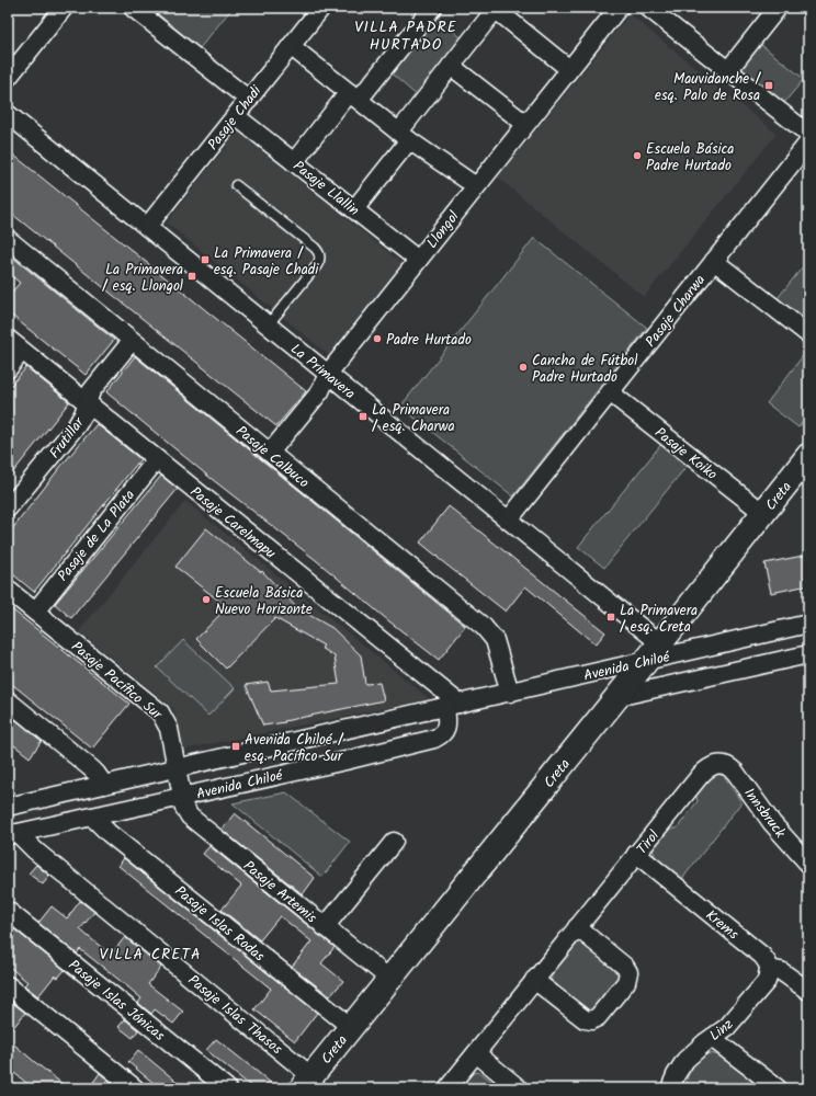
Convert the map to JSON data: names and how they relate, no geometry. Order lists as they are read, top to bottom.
{
  "streets": {
    "street": [
      "Pasaje Chadi",
      "Pasaje Llallin",
      "Llongol",
      "Pasaje Charwa",
      "La Primavera",
      "Frutillar",
      "Pasaje Koiko",
      "Pasaje Calbuco",
      "Creta",
      "Pasaje Carelmapu",
      "Pasaje de La Plata",
      "Avenida Chiloé",
      "Pasaje Pacífico Sur",
      "Innsbruck",
      "Tirol",
      "Pasaje Artemis",
      "Pasaje Islas Rodas",
      "Krems",
      "Pasaje Islas Jónicas",
      "Pasaje Islas Thasos",
      "Linz"
    ]
  },
  "crossings": [
    ["Pasaje Chadi", "Pasaje Llallin"],
    ["Pasaje Chadi", "La Primavera"],
    ["Pasaje Llallin", "Llongol"],
    ["Llongol", "La Primavera"],
    ["Llongol", "Pasaje Calbuco"],
    ["Pasaje Charwa", "La Primavera"],
    ["Pasaje Charwa", "Pasaje Koiko"],
    ["La Primavera", "Creta"],
    ["La Primavera", "Avenida Chiloé"],
    ["Frutillar", "Pasaje Calbuco"],
    ["Frutillar", "Pasaje Carelmapu"],
    ["Pasaje Koiko", "Creta"],
    ["Pasaje Calbuco", "Avenida Chiloé"],
    ["Creta", "Avenida Chiloé"],
    ["Creta", "Pasaje Artemis"],
    ["Creta", "Pasaje Islas Rodas"],
    ["Creta", "Pasaje Islas Thasos"],
    ["Pasaje Carelmapu", "Pasaje de La Plata"],
    ["Pasaje Carelmapu", "Avenida Chiloé"],
    ["Pasaje de La Plata", "Pasaje Pacífico Sur"],
    ["Avenida Chiloé", "Pasaje Pacífico Sur"],
    ["Avenida Chiloé", "Pasaje Artemis"],
    ["Avenida Chiloé", "Pasaje Islas Rodas"],
    ["Avenida Chiloé", "Pasaje Islas Thasos"],
    ["Pasaje Pacífico Sur", "Pasaje Artemis"],
    ["Innsbruck", "Tirol"],
    ["Tirol", "Krems"],
    ["Krems", "Linz"]
  ],
  "districts": ["VILLA PADRE HURTADO", "VILLA CRETA"],
  "places": {
    "transit": [
      "Mauvidanche / esq. Palo de Rosa",
      "La Primavera / esq. Pasaje Chadi",
      "La Primavera / esq. Llongol",
      "La Primavera / esq. Charwa",
      "La Primavera / esq. Creta",
      "Avenida Chiloé / esq. Pacífico Sur"
    ],
    "other": [
      "Escuela Básica Padre Hurtado",
      "Padre Hurtado",
      "Cancha de Fútbol Padre Hurtado",
      "Escuela Básica Nuevo Horizonte"
    ]
  }
}
